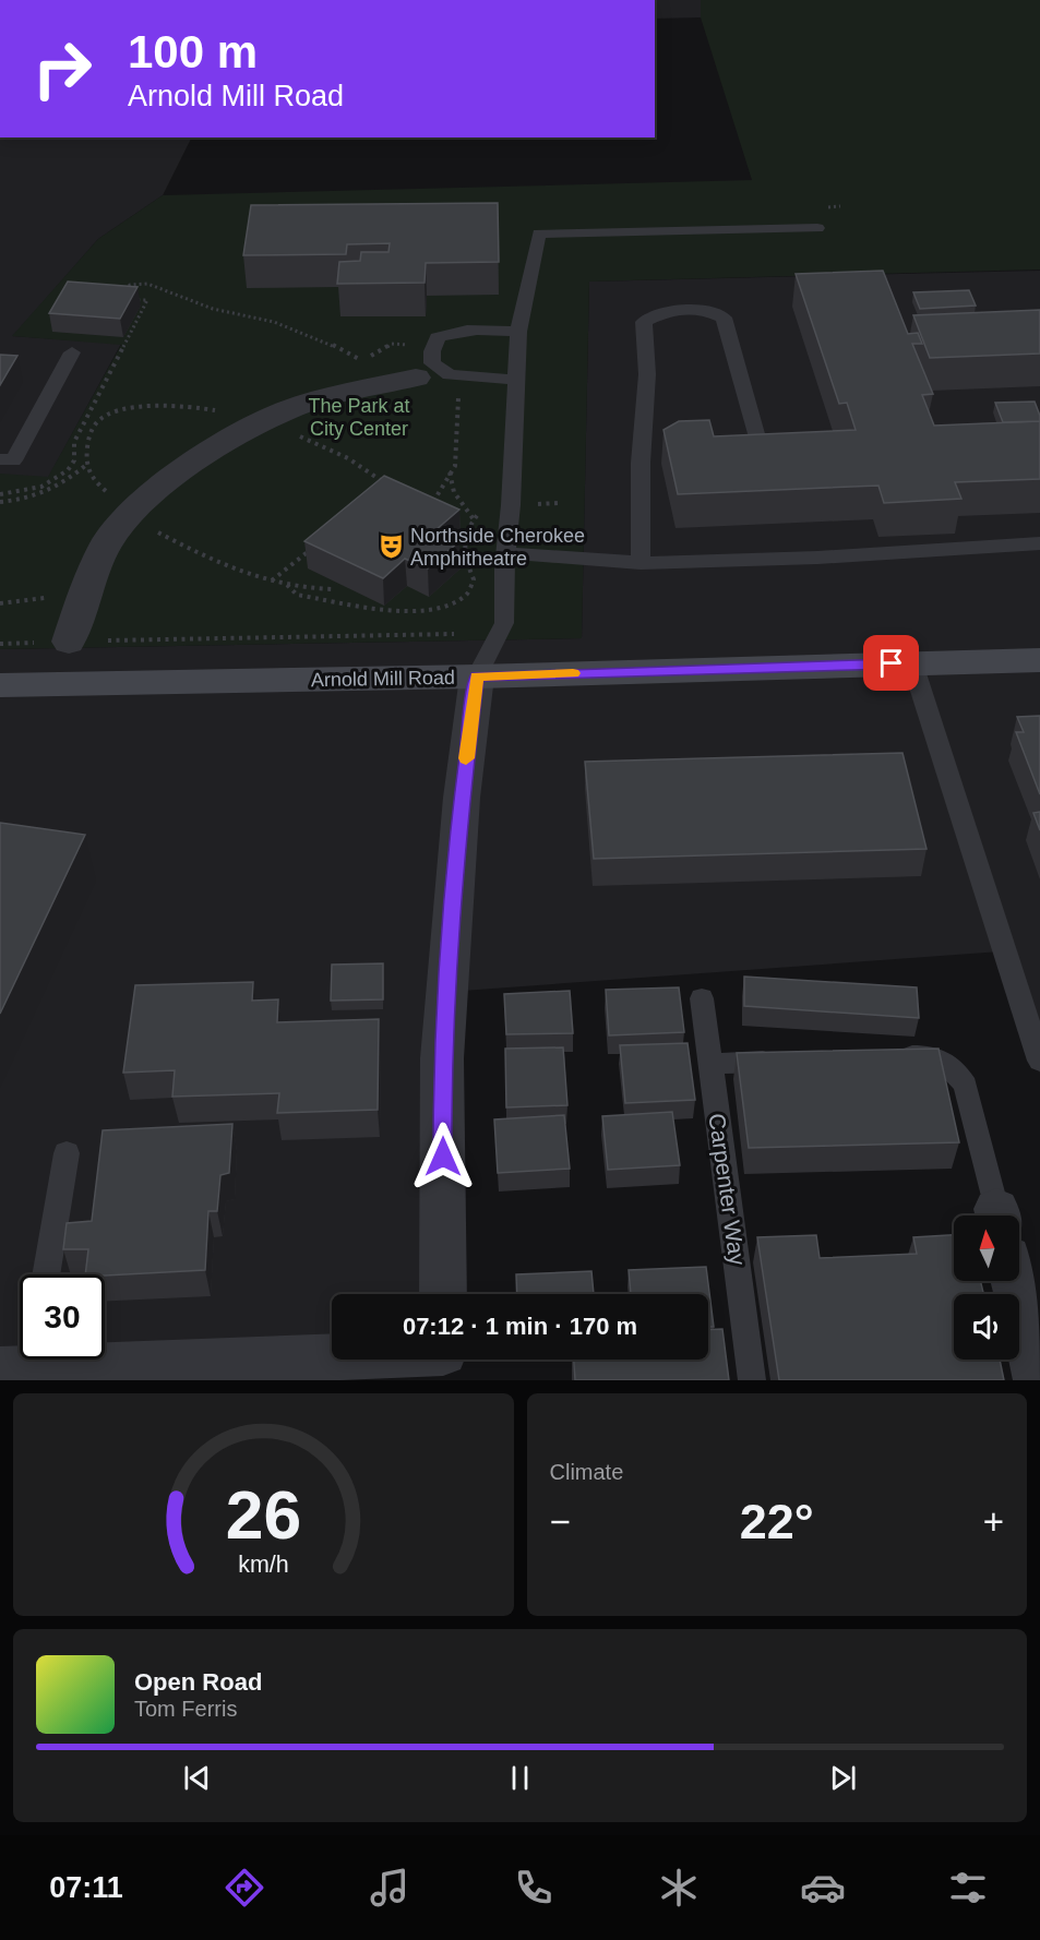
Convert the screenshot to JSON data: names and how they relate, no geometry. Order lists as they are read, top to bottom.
{
  "streets": {
    "main road": ["Arnold Mill Road"],
    "lane": ["Carpenter Way"]
  },
  "parks": ["The Park at City Center"],
  "places": {
    "theatre": ["Northside Cherokee Amphitheatre"]
  },
  "north": "top",
  "page": {
    "turn": ["100 m", "Arnold Mill Road"],
    "limit": "30",
    "trip": "07:12 · 1 min · 170 m",
    "tile": "Climate",
    "heat": ["−", "22°", "+"],
    "song": ["Open Road", "Tom Ferris"],
    "tabs": "07:11",
    "gauge": ["26", "km/h"]
  }
}
